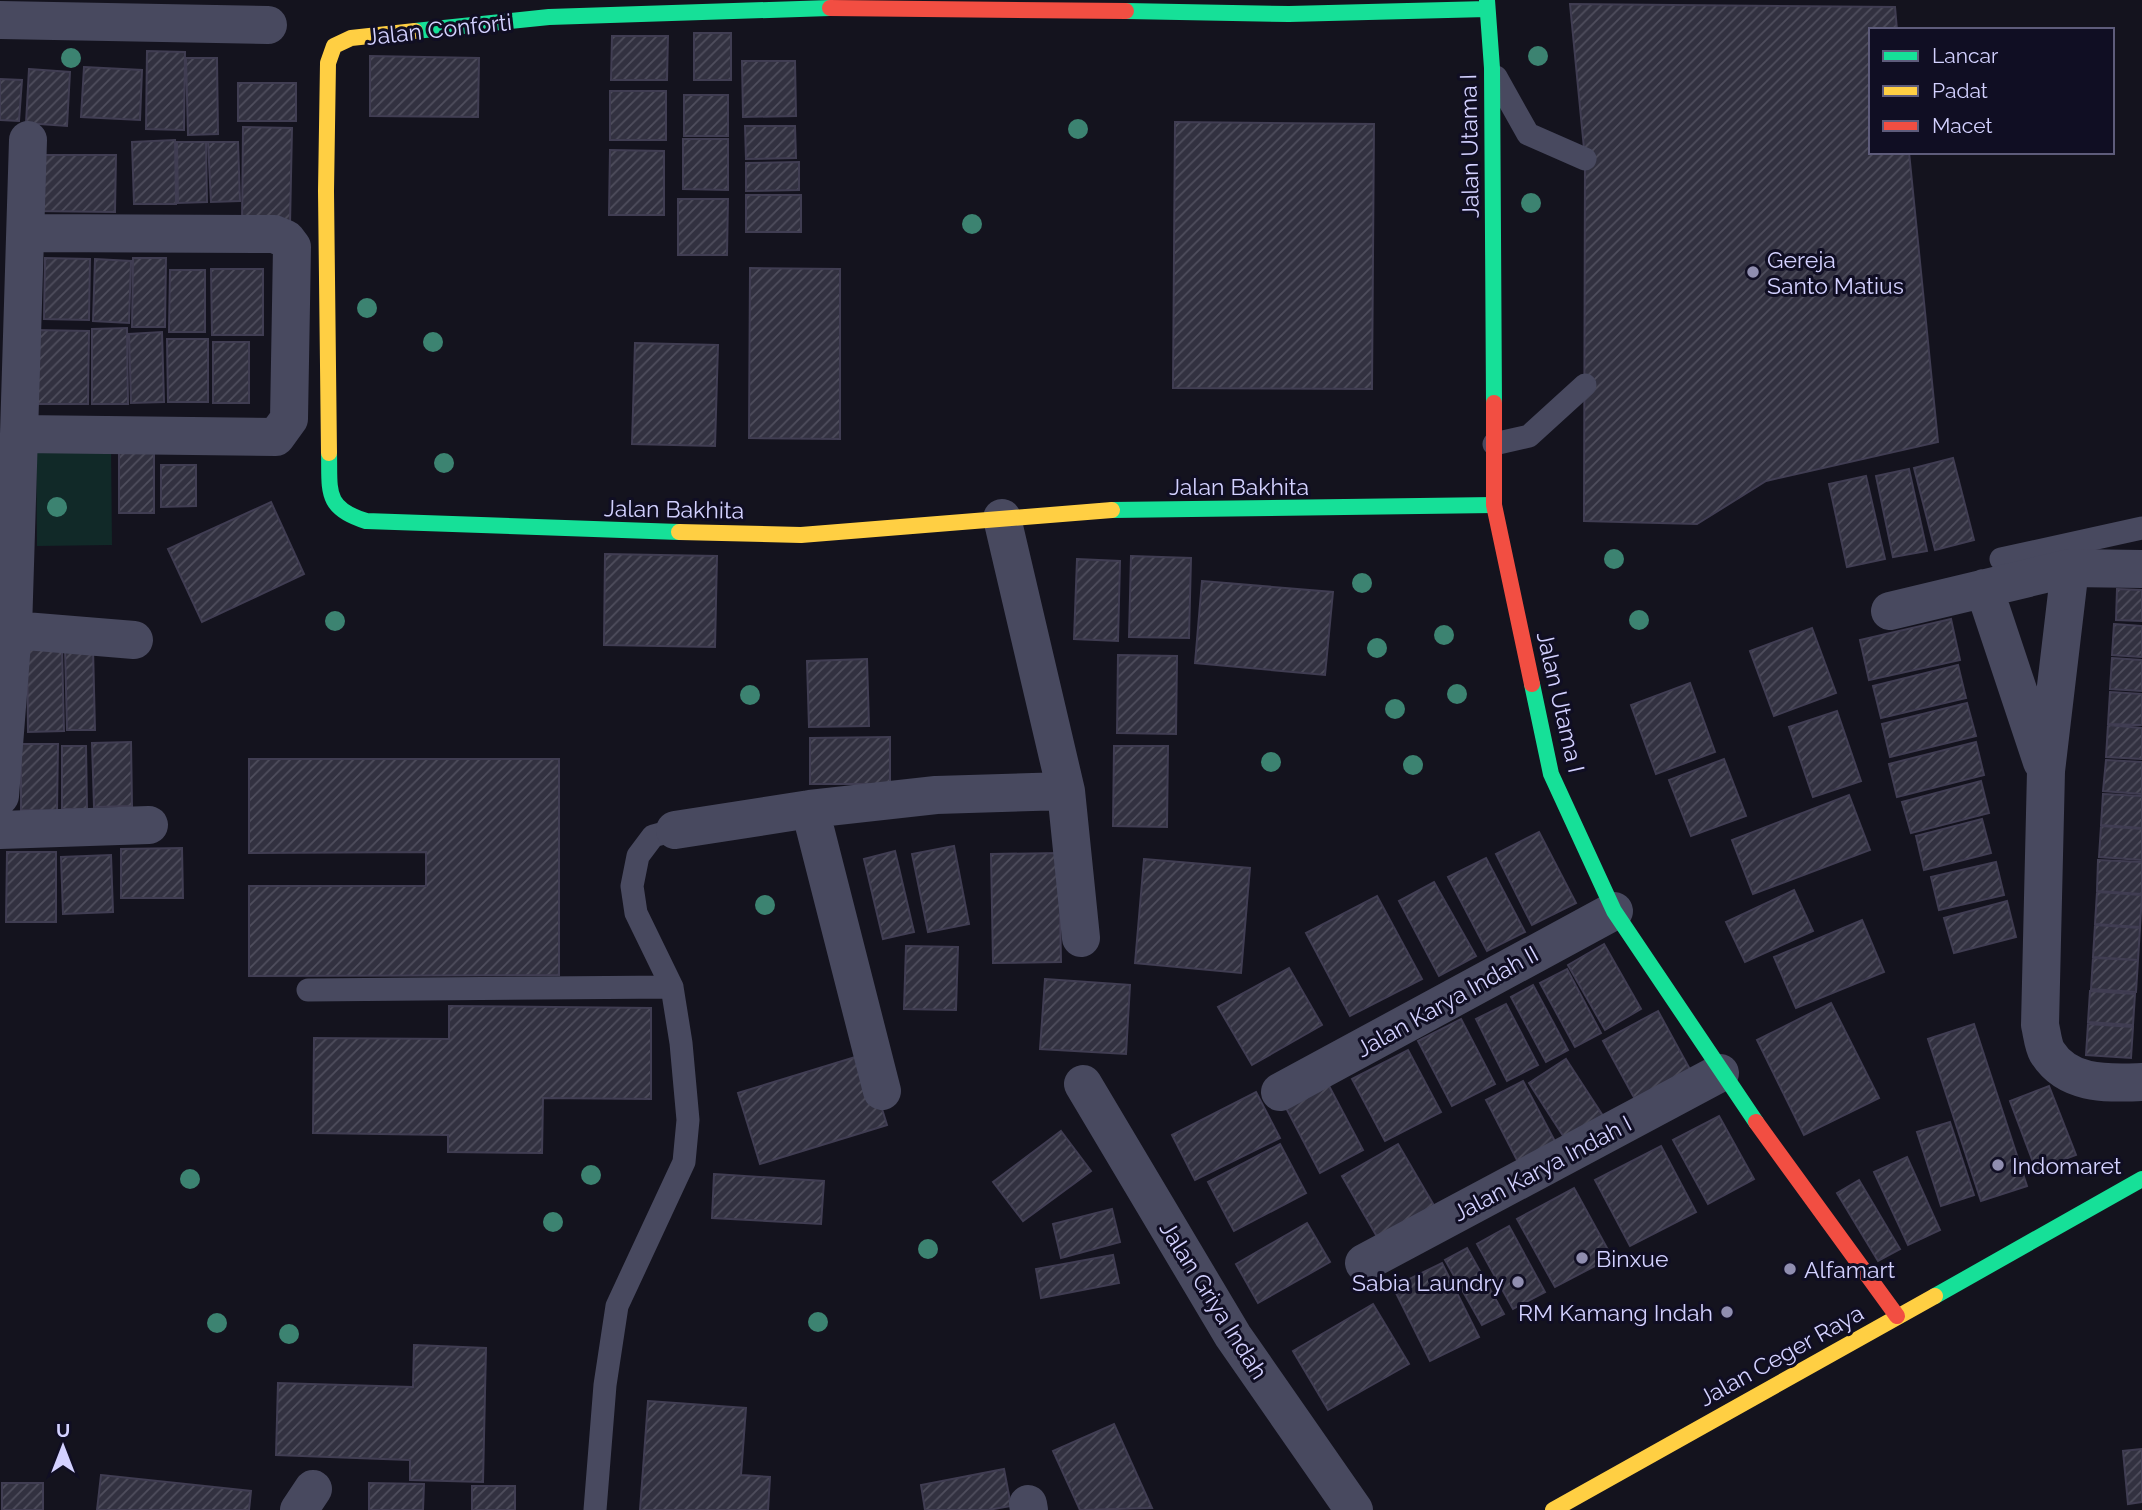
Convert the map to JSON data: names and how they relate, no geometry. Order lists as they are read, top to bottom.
{
  "streets": {
    "street": [
      "Jalan Conforti",
      "Jalan Utama I",
      "Jalan Bakhita",
      "Jalan Karya Indah II",
      "Jalan Karya Indah I",
      "Jalan Griya Indah",
      "Jalan Ceger Raya"
    ]
  },
  "crossings": [
    ["Jalan Conforti", "Jalan Utama I"],
    ["Jalan Conforti", "Jalan Bakhita"],
    ["Jalan Utama I", "Jalan Bakhita"],
    ["Jalan Utama I", "Jalan Karya Indah II"],
    ["Jalan Utama I", "Jalan Karya Indah I"],
    ["Jalan Utama I", "Jalan Ceger Raya"]
  ],
  "places": [
    "Gereja Santo Matius",
    "Indomaret",
    "Binxue",
    "Alfamart",
    "Sabia Laundry",
    "RM Kamang Indah"
  ],
  "legend": ["Lancar", "Padat", "Macet"],
  "north": "top"
}
